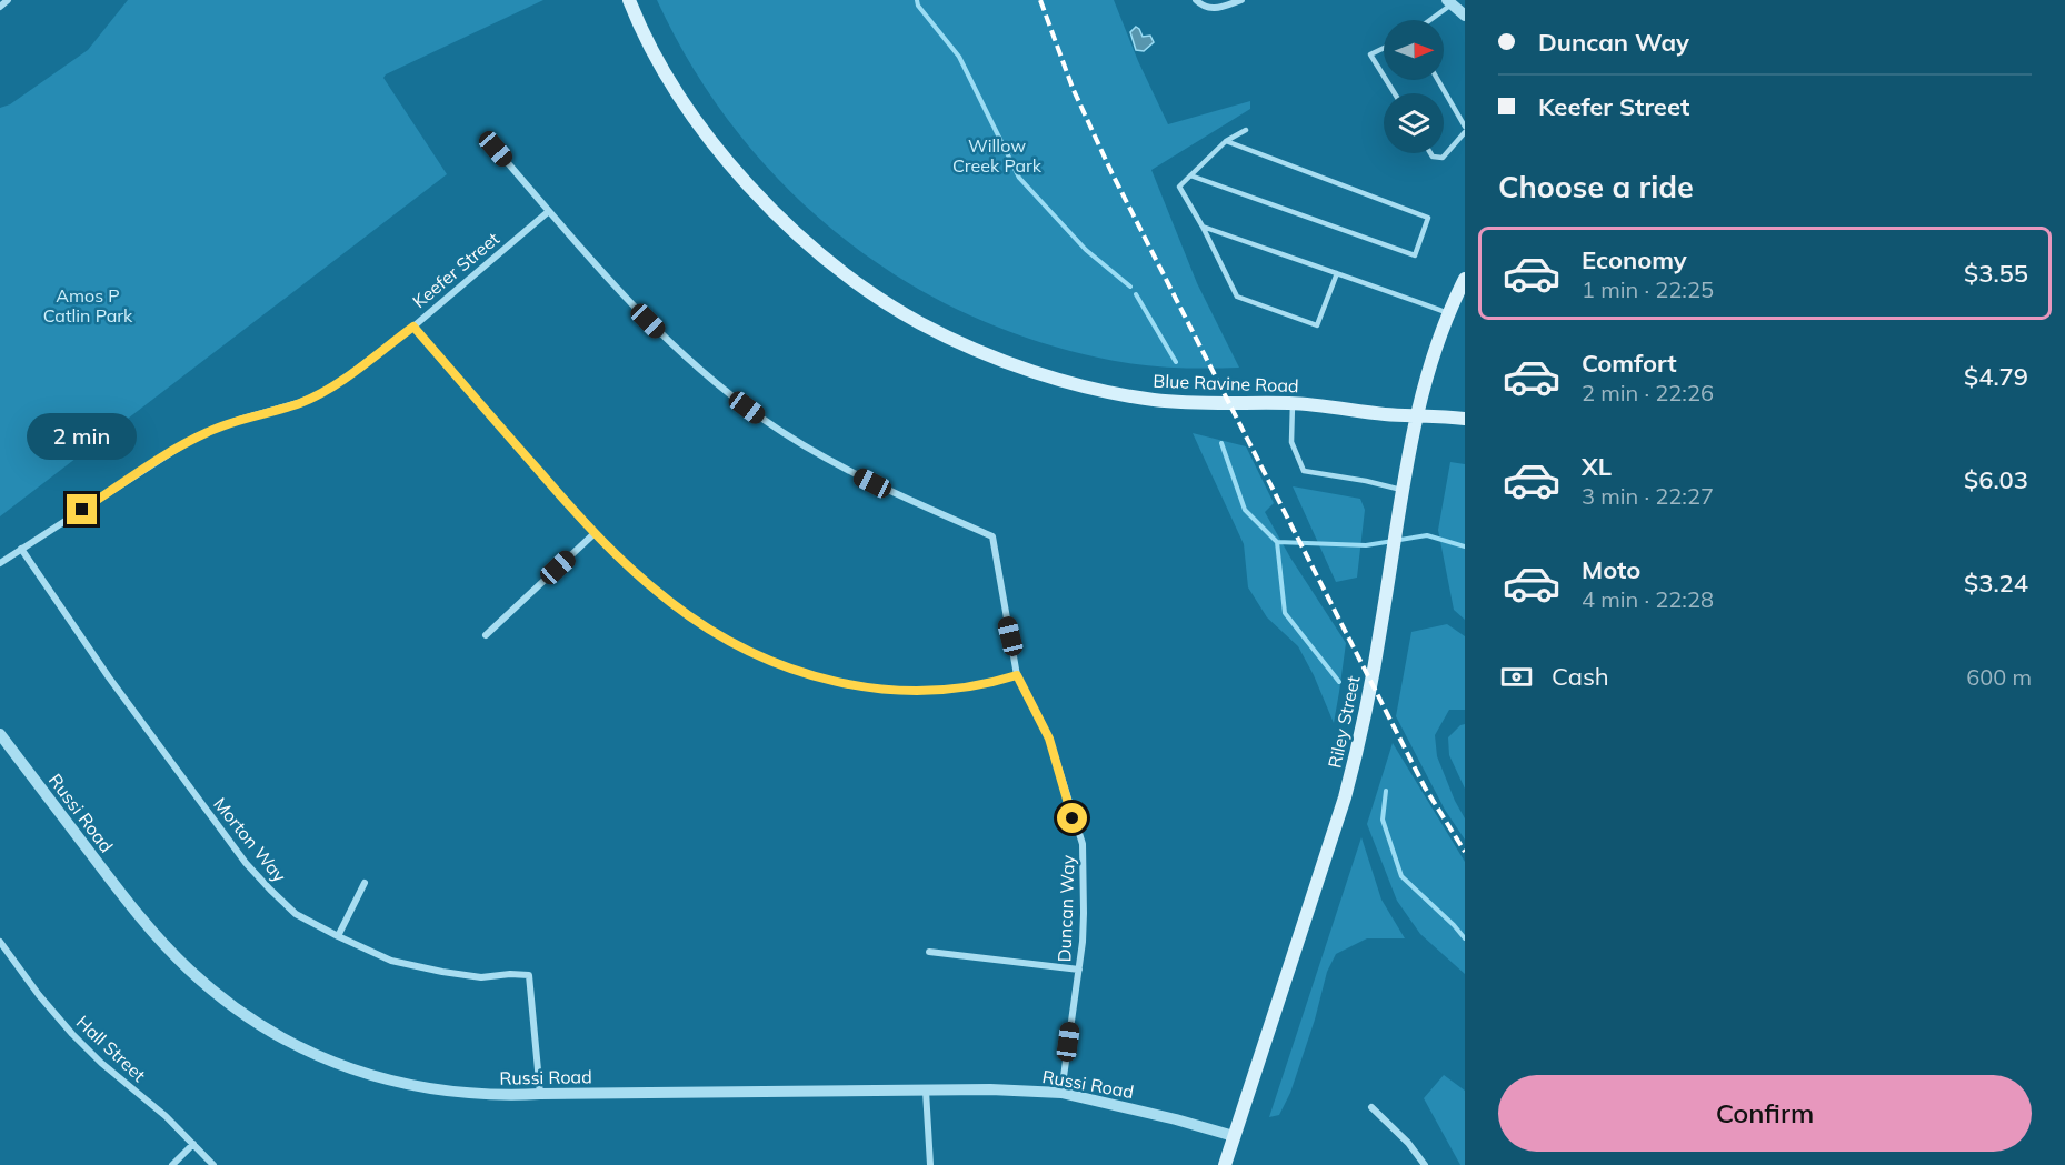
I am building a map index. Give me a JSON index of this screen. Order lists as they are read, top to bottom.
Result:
{
  "streets": {
    "main road": ["Blue Ravine Road", "Riley Street"],
    "street": [
      "Keefer Street",
      "Russi Road",
      "Morton Way",
      "Duncan Way",
      "Hall Street"
    ]
  },
  "crossings": [
    ["Keefer Street", "Morton Way"],
    ["Keefer Street", "Duncan Way"],
    ["Blue Ravine Road", "Riley Street"],
    ["Riley Street", "Russi Road"],
    ["Russi Road", "Morton Way"],
    ["Russi Road", "Duncan Way"]
  ],
  "parks": ["Willow Creek Park", "Amos P Catlin Park"],
  "north": "right",
  "page": {
    "banner": ["Duncan Way", "Keefer Street"],
    "heading": "Choose a ride",
    "list": [
      {
        "name": "Economy",
        "note": "1 min · 22:25",
        "value": "$3.55"
      },
      {
        "name": "Comfort",
        "note": "2 min · 22:26",
        "value": "$4.79"
      },
      {
        "name": "XL",
        "note": "3 min · 22:27",
        "value": "$6.03"
      },
      {
        "name": "Moto",
        "note": "4 min · 22:28",
        "value": "$3.24"
      }
    ],
    "bubble": "2 min",
    "pay": ["Cash", "600 m"],
    "buttons": "Confirm"
  }
}
